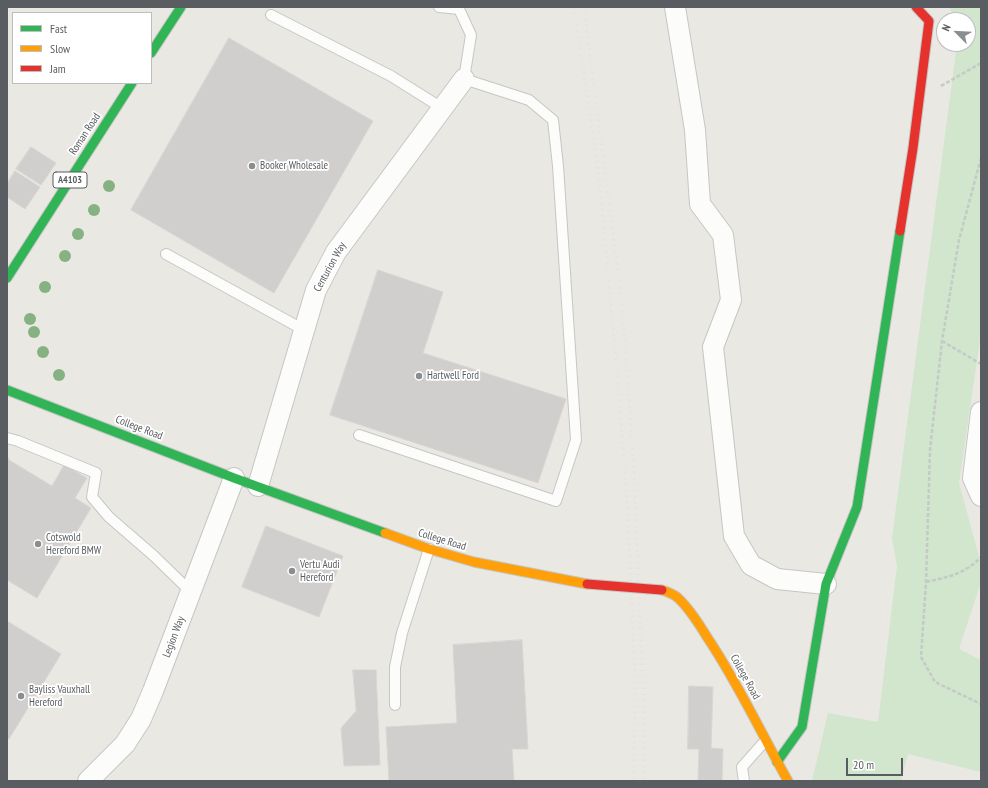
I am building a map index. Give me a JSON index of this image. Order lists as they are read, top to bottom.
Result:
{
  "streets": {
    "street": [
      "Roman Road",
      "A4103",
      "Centurion Way",
      "College Road",
      "Legion Way"
    ]
  },
  "crossings": [
    ["Centurion Way", "College Road"],
    ["College Road", "Legion Way"]
  ],
  "places": [
    "Booker Wholesale",
    "Hartwell Ford",
    "Cotswold Hereford BMW",
    "Vertu Audi Hereford",
    "Bayliss Vauxhall Hereford"
  ],
  "legend": ["Fast", "Slow", "Jam"],
  "scale_bar": "20 m",
  "north": "top left"
}
